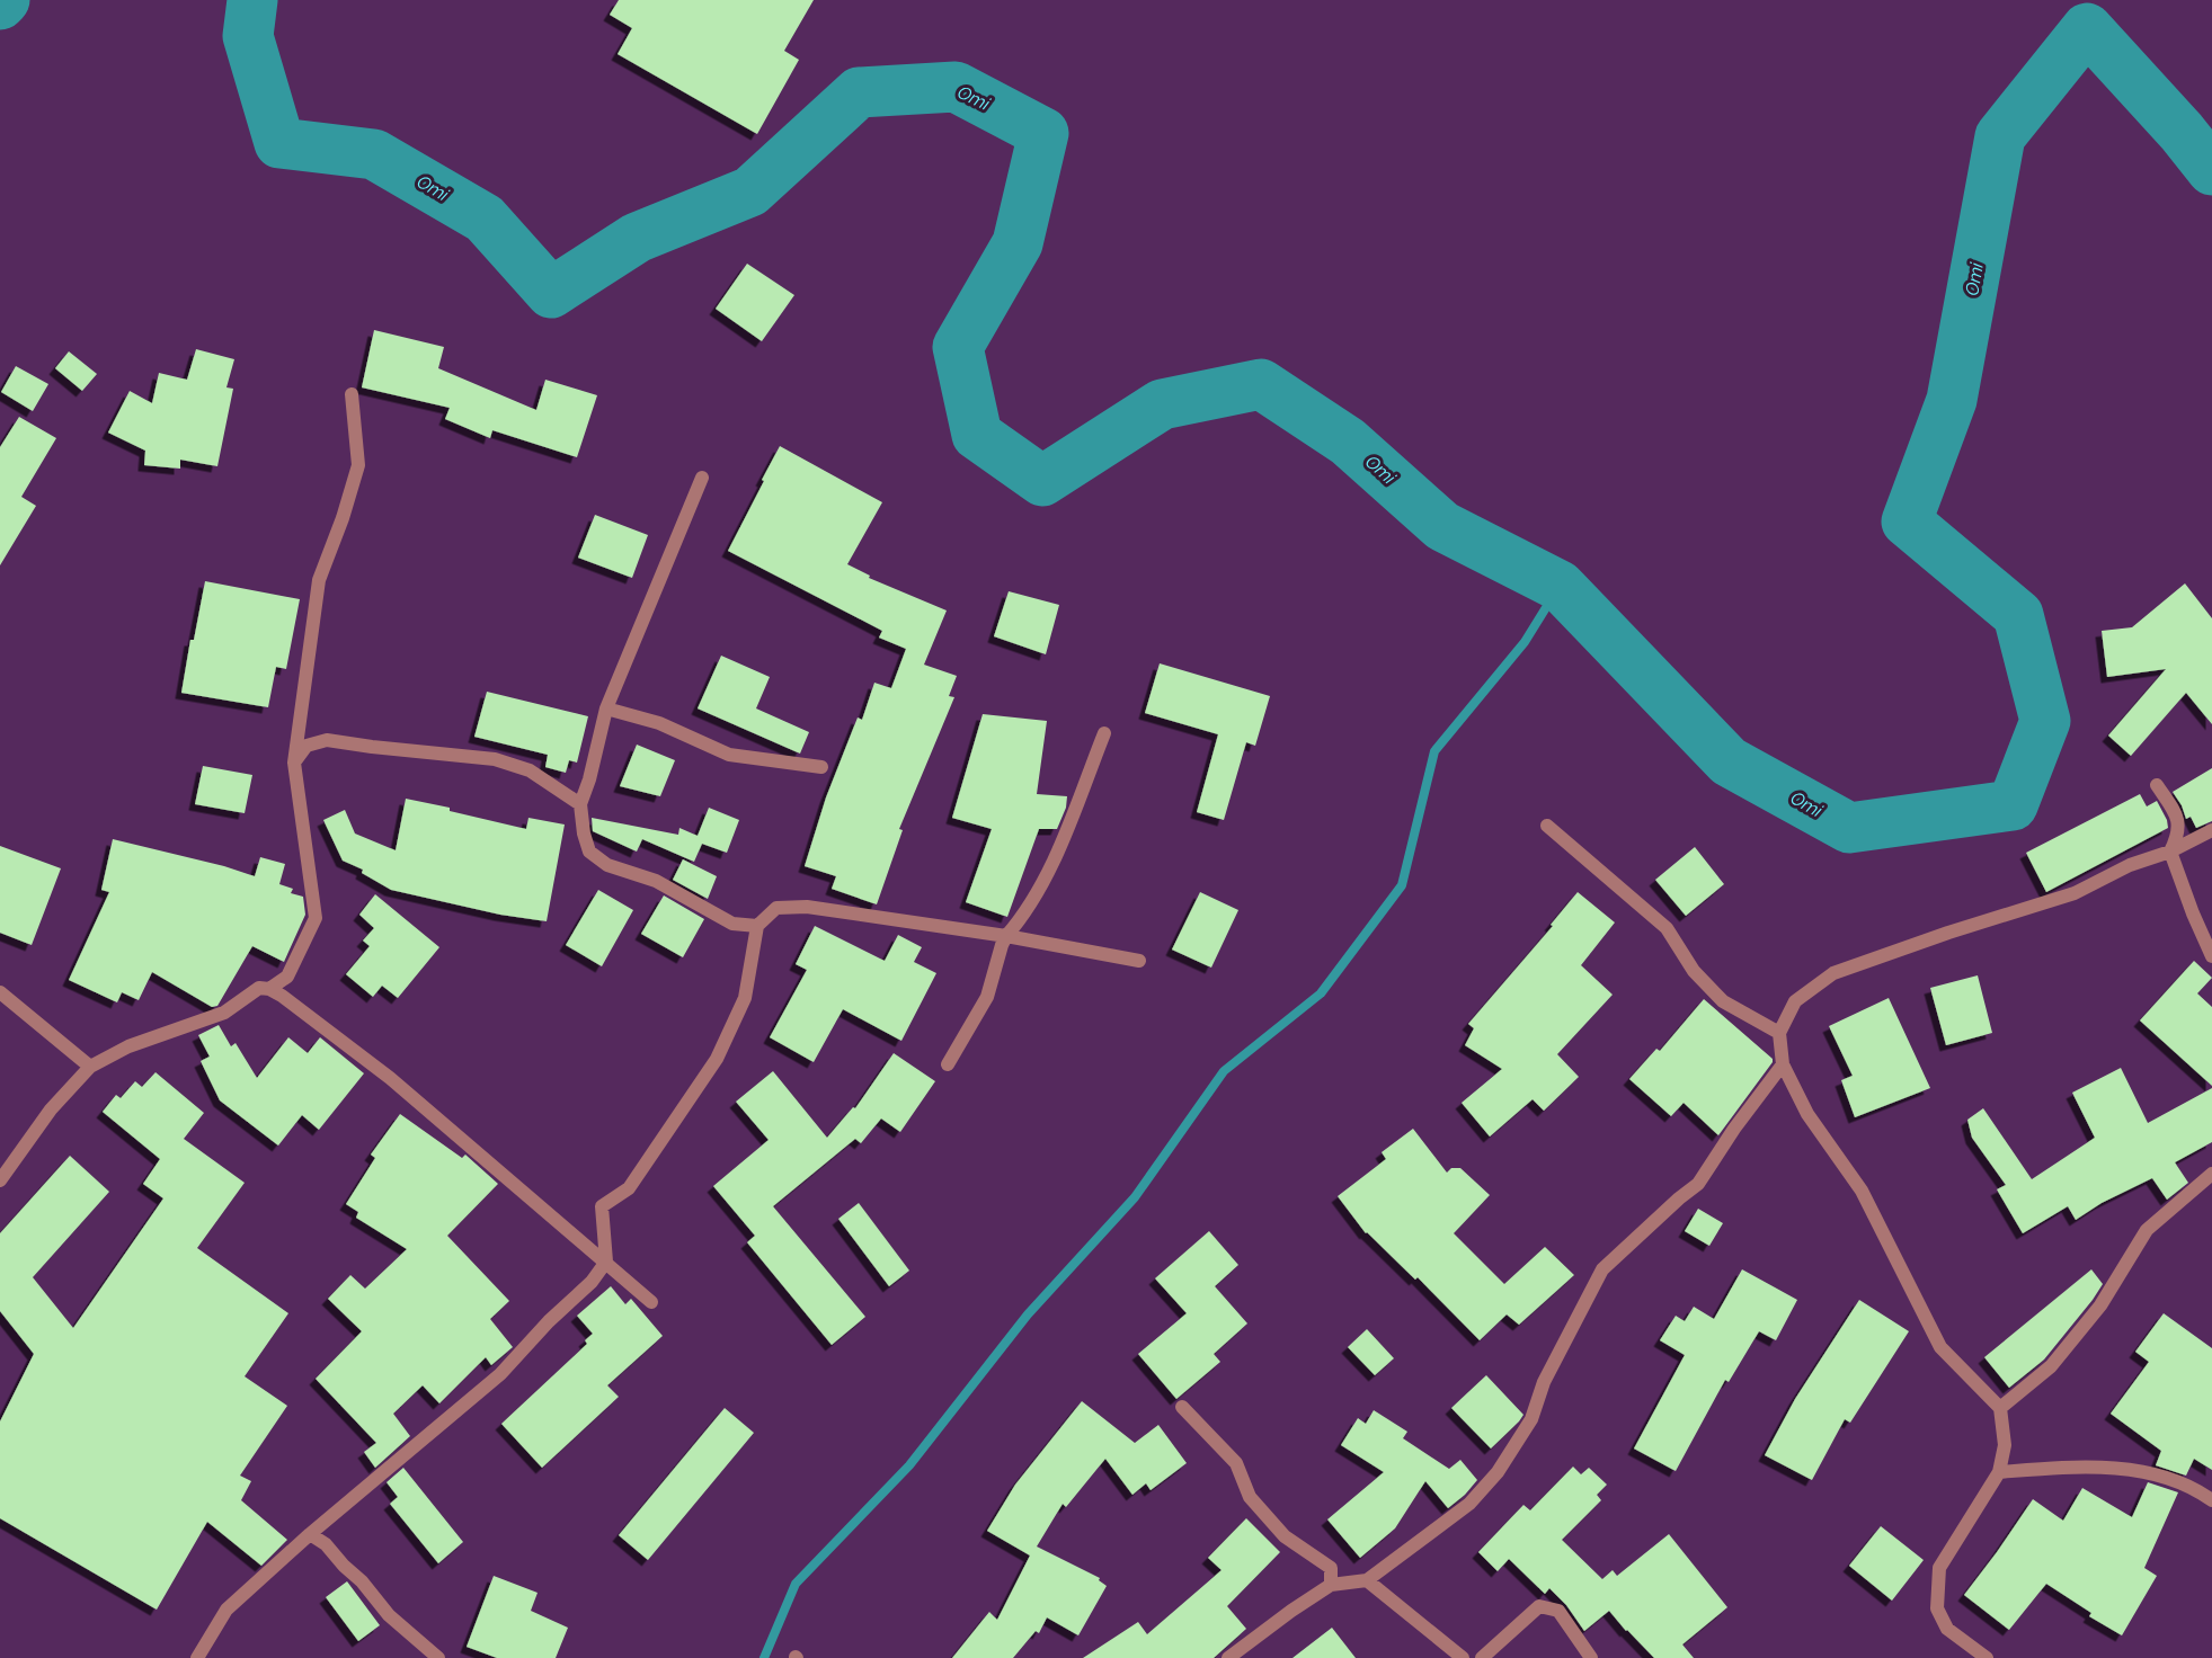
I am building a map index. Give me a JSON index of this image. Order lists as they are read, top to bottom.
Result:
{
  "water": ["Omi"]
}
